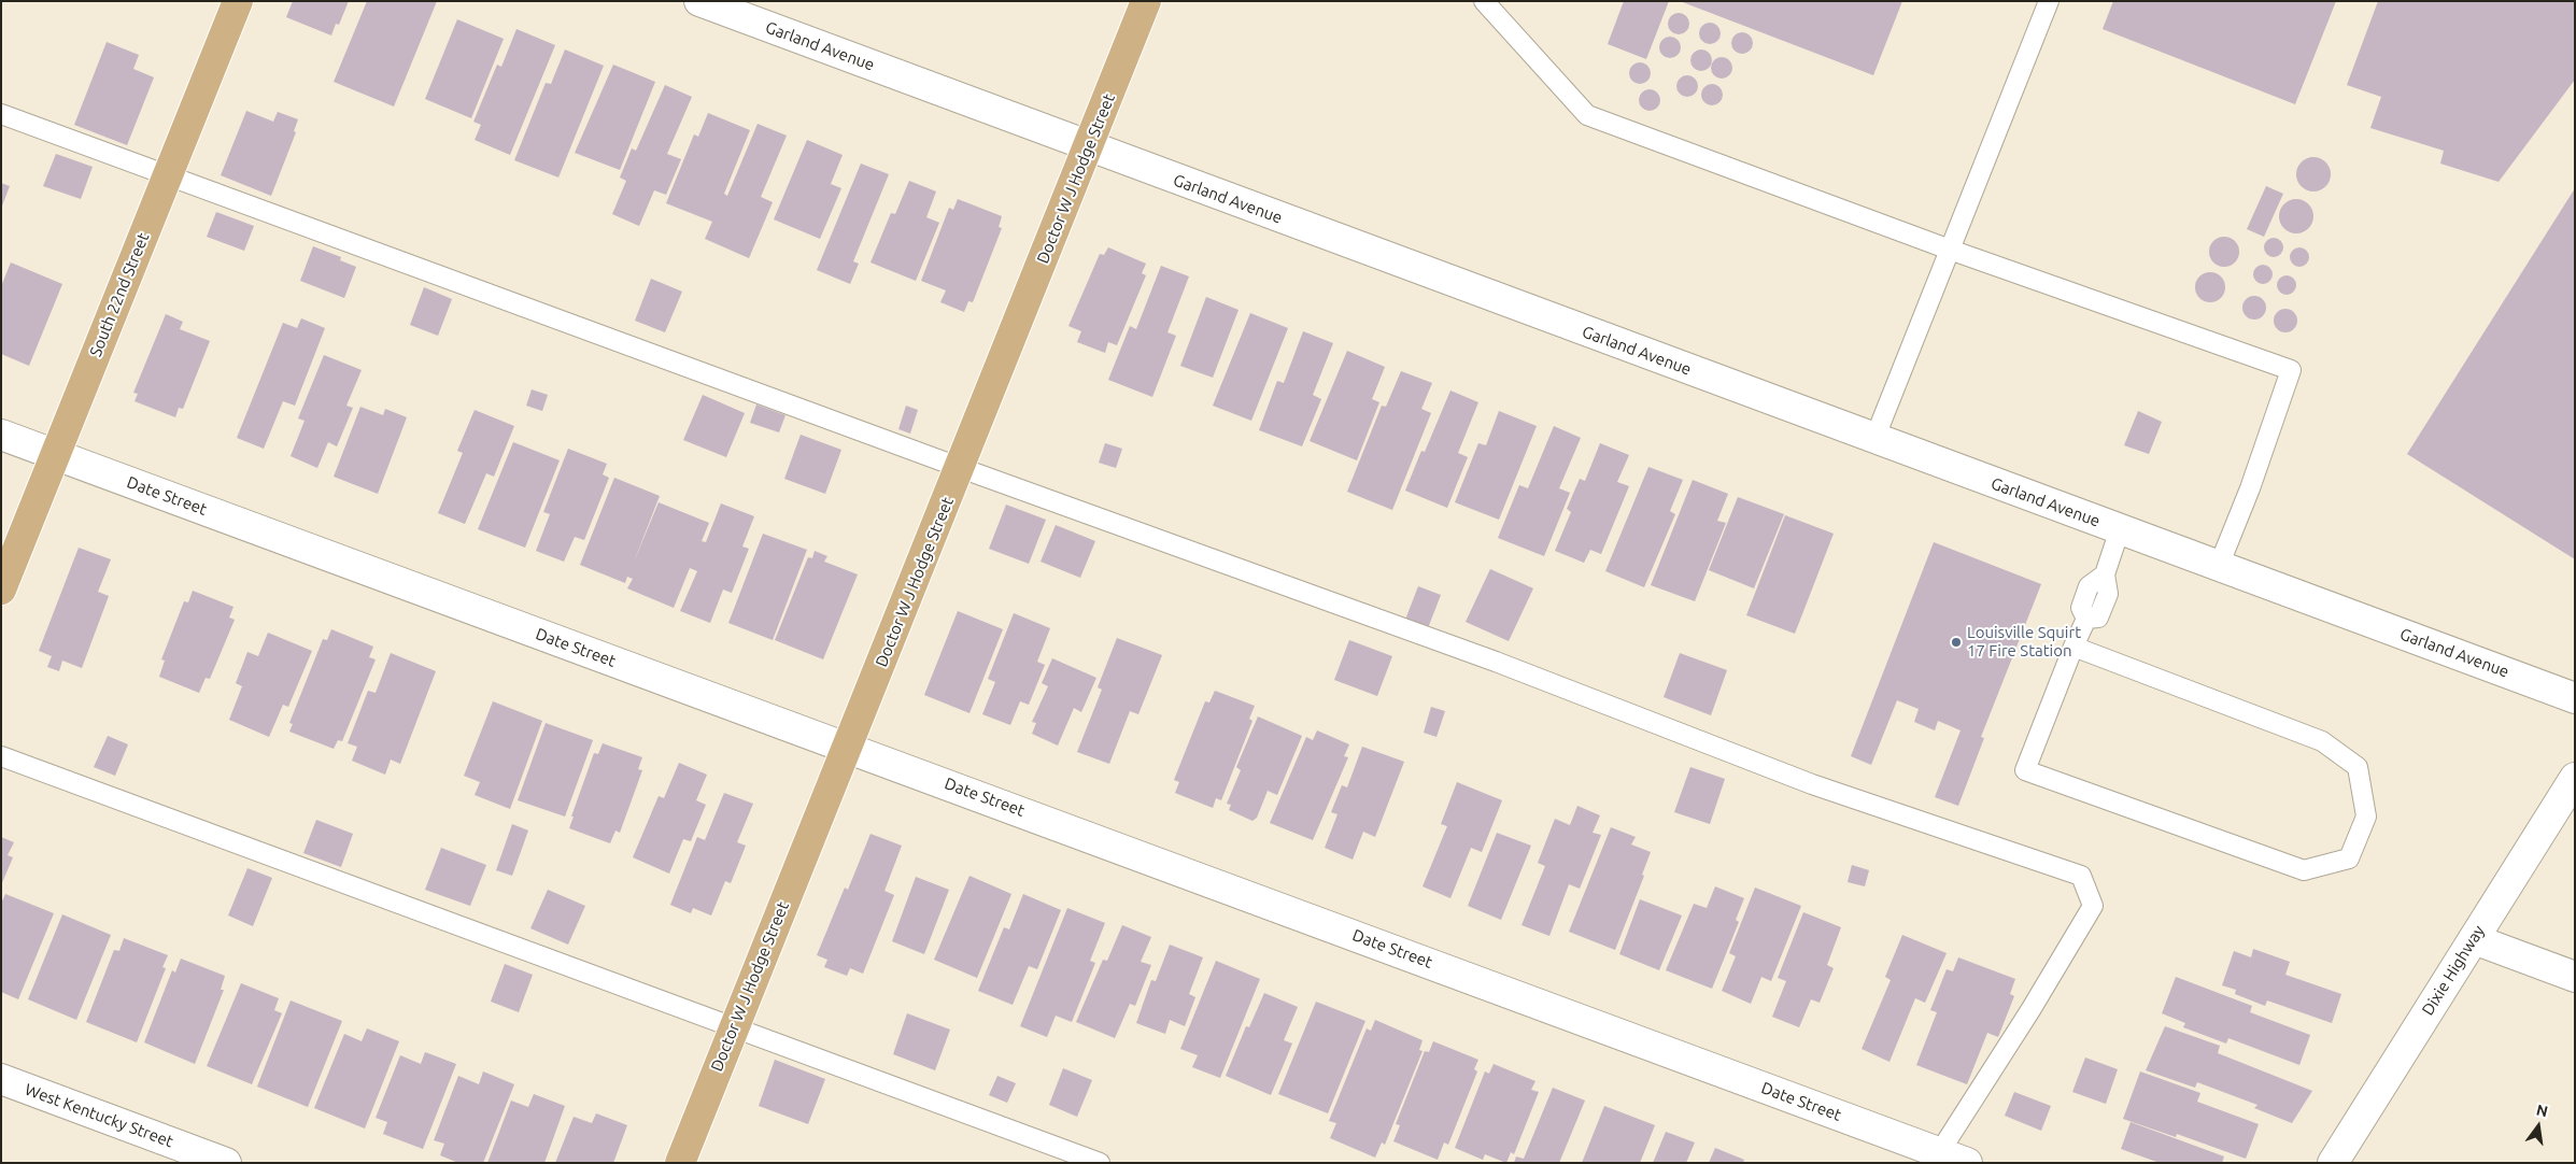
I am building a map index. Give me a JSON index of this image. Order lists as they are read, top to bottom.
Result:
{
  "streets": {
    "main road": ["Doctor W J Hodge Street", "South 22nd Street"],
    "street": [
      "Garland Avenue",
      "Date Street",
      "Dixie Highway",
      "West Kentucky Street"
    ]
  },
  "crossings": [
    ["Garland Avenue", "Doctor W J Hodge Street"],
    ["Doctor W J Hodge Street", "Date Street"],
    ["South 22nd Street", "Date Street"]
  ],
  "places": ["Louisville Squirt 17 Fire Station"],
  "north": "top"
}
